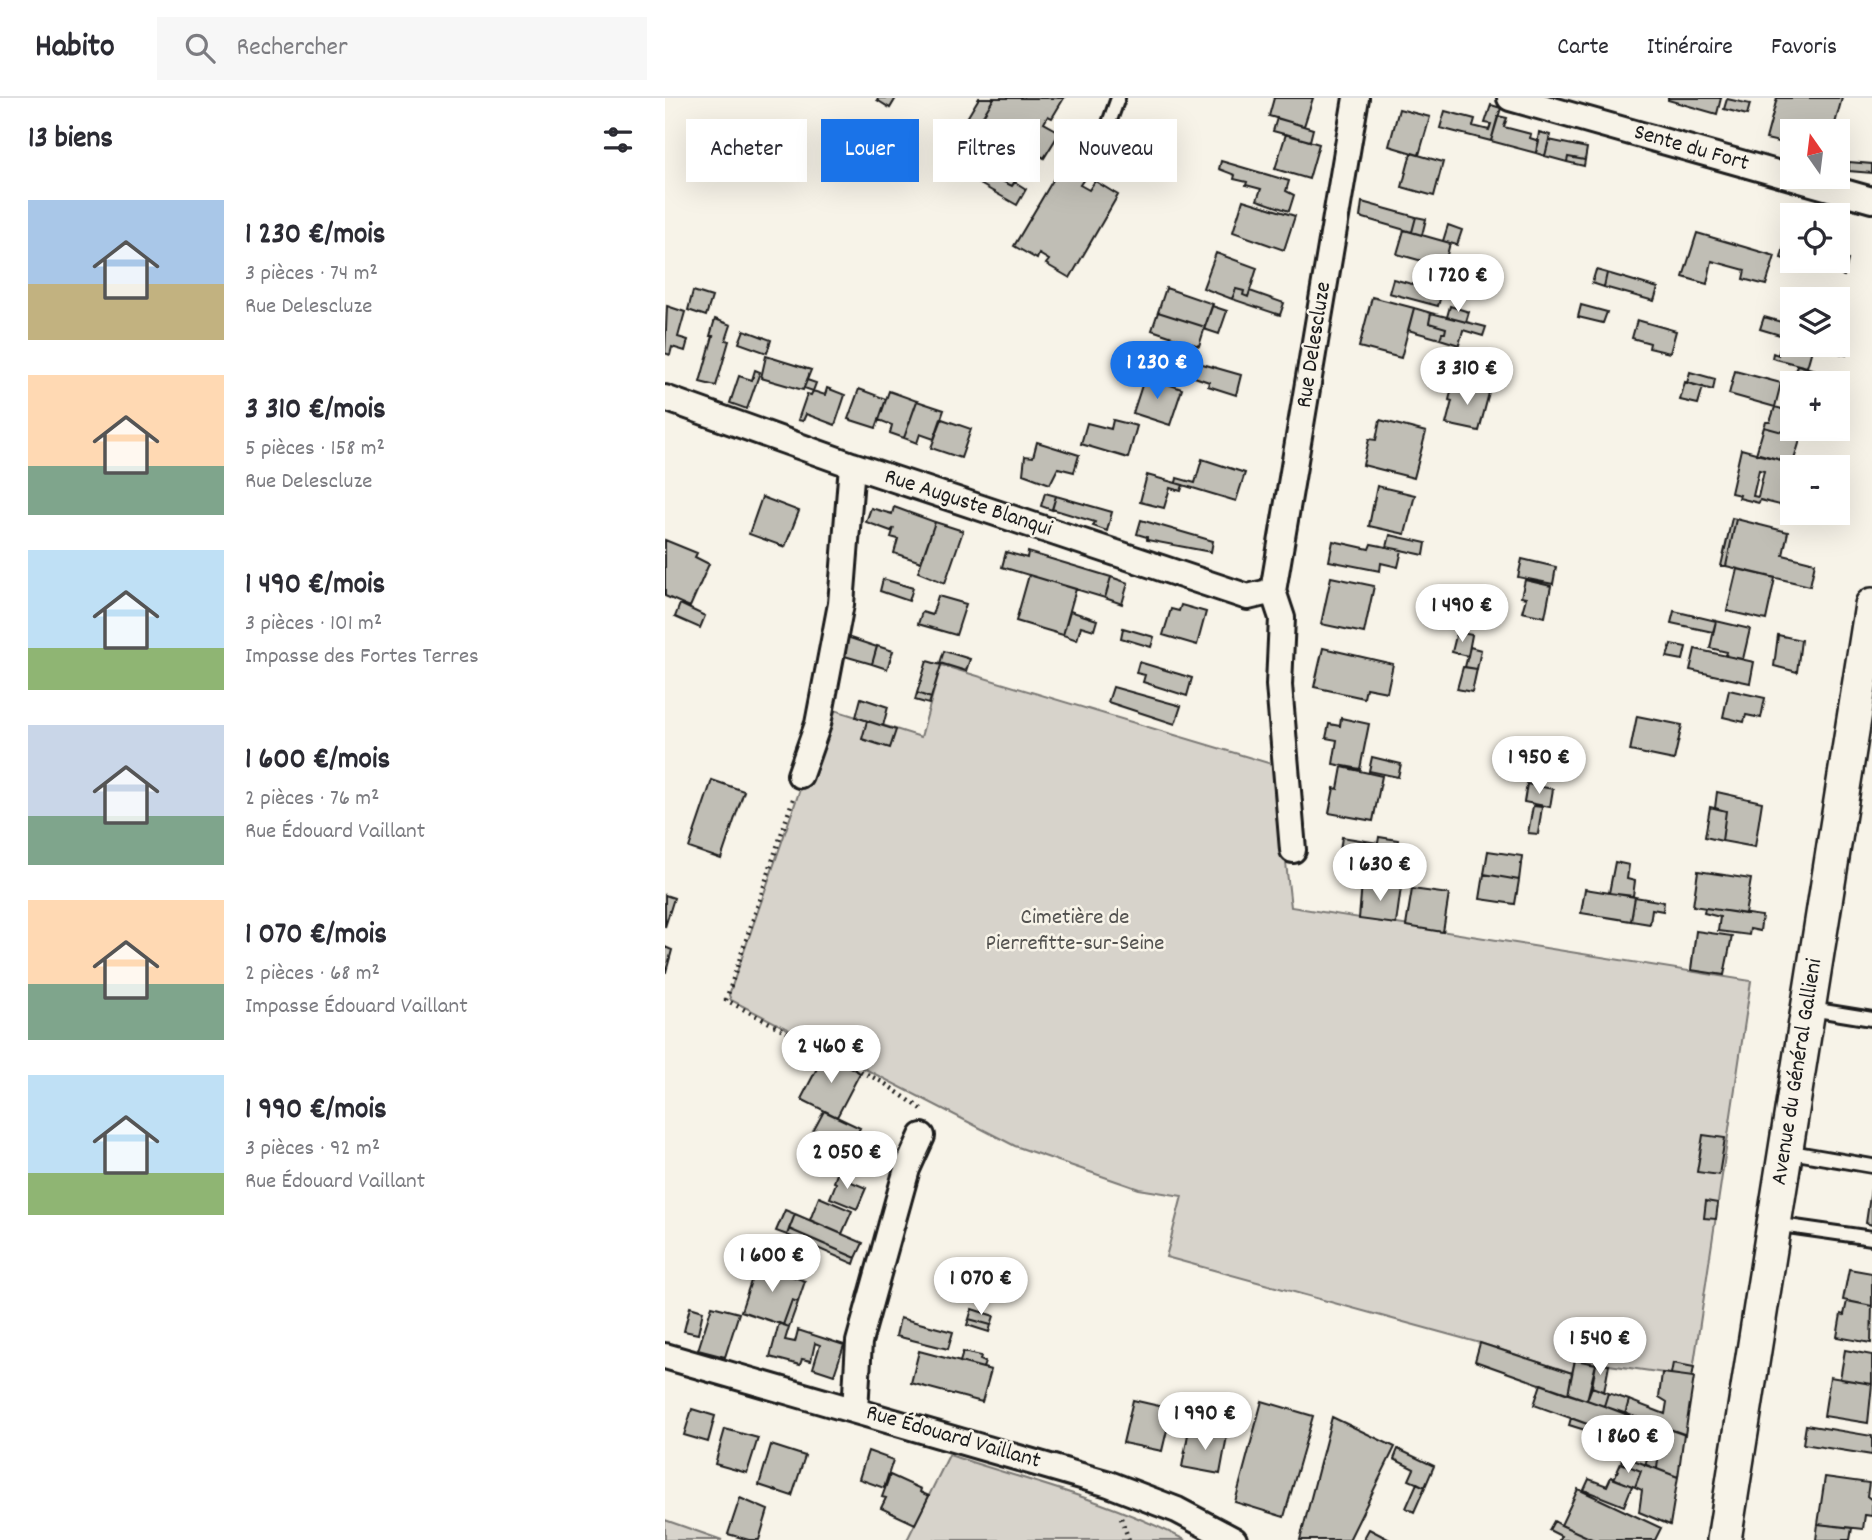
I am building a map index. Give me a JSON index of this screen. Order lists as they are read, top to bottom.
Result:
{
  "streets": {
    "street": [
      "Sente du Fort",
      "Rue Delescluze",
      "Rue Auguste Blanqui",
      "Avenue du Général Gallieni",
      "Rue Édouard Vaillant"
    ]
  },
  "crossings": [
    ["Rue Delescluze", "Rue Auguste Blanqui"]
  ],
  "parks": ["Cimetière de Pierrefitte-sur-Seine"],
  "north": "top",
  "page": {
    "header": "Habito",
    "search": "Rechercher",
    "nav": ["Carte", "Itinéraire", "Favoris"],
    "heading": "13 biens",
    "map_buttons": ["+", "−"],
    "chip": [
      "Acheter",
      "Louer",
      "Filtres",
      "Nouveau"
    ],
    "list": [
      {
        "name": "1 230 €/mois",
        "note": "3 pièces · 74 m² · Rue Delescluze"
      },
      {
        "name": "3 310 €/mois",
        "note": "5 pièces · 158 m² · Rue Delescluze"
      },
      {
        "name": "1 490 €/mois",
        "note": "3 pièces · 101 m² · Impasse des Fortes Terres"
      },
      {
        "name": "1 600 €/mois",
        "note": "2 pièces · 76 m² · Rue Édouard Vaillant"
      },
      {
        "name": "1 070 €/mois",
        "note": "2 pièces · 68 m² · Impasse Édouard Vaillant"
      },
      {
        "name": "1 990 €/mois",
        "note": "3 pièces · 92 m² · Rue Édouard Vaillant"
      }
    ],
    "price": [
      "1 720 €",
      "1 230 €",
      "3 310 €",
      "1 490 €",
      "1 950 €",
      "1 630 €",
      "2 460 €",
      "2 050 €",
      "1 600 €",
      "1 070 €",
      "1 540 €",
      "1 990 €",
      "1 860 €"
    ]
  }
}
